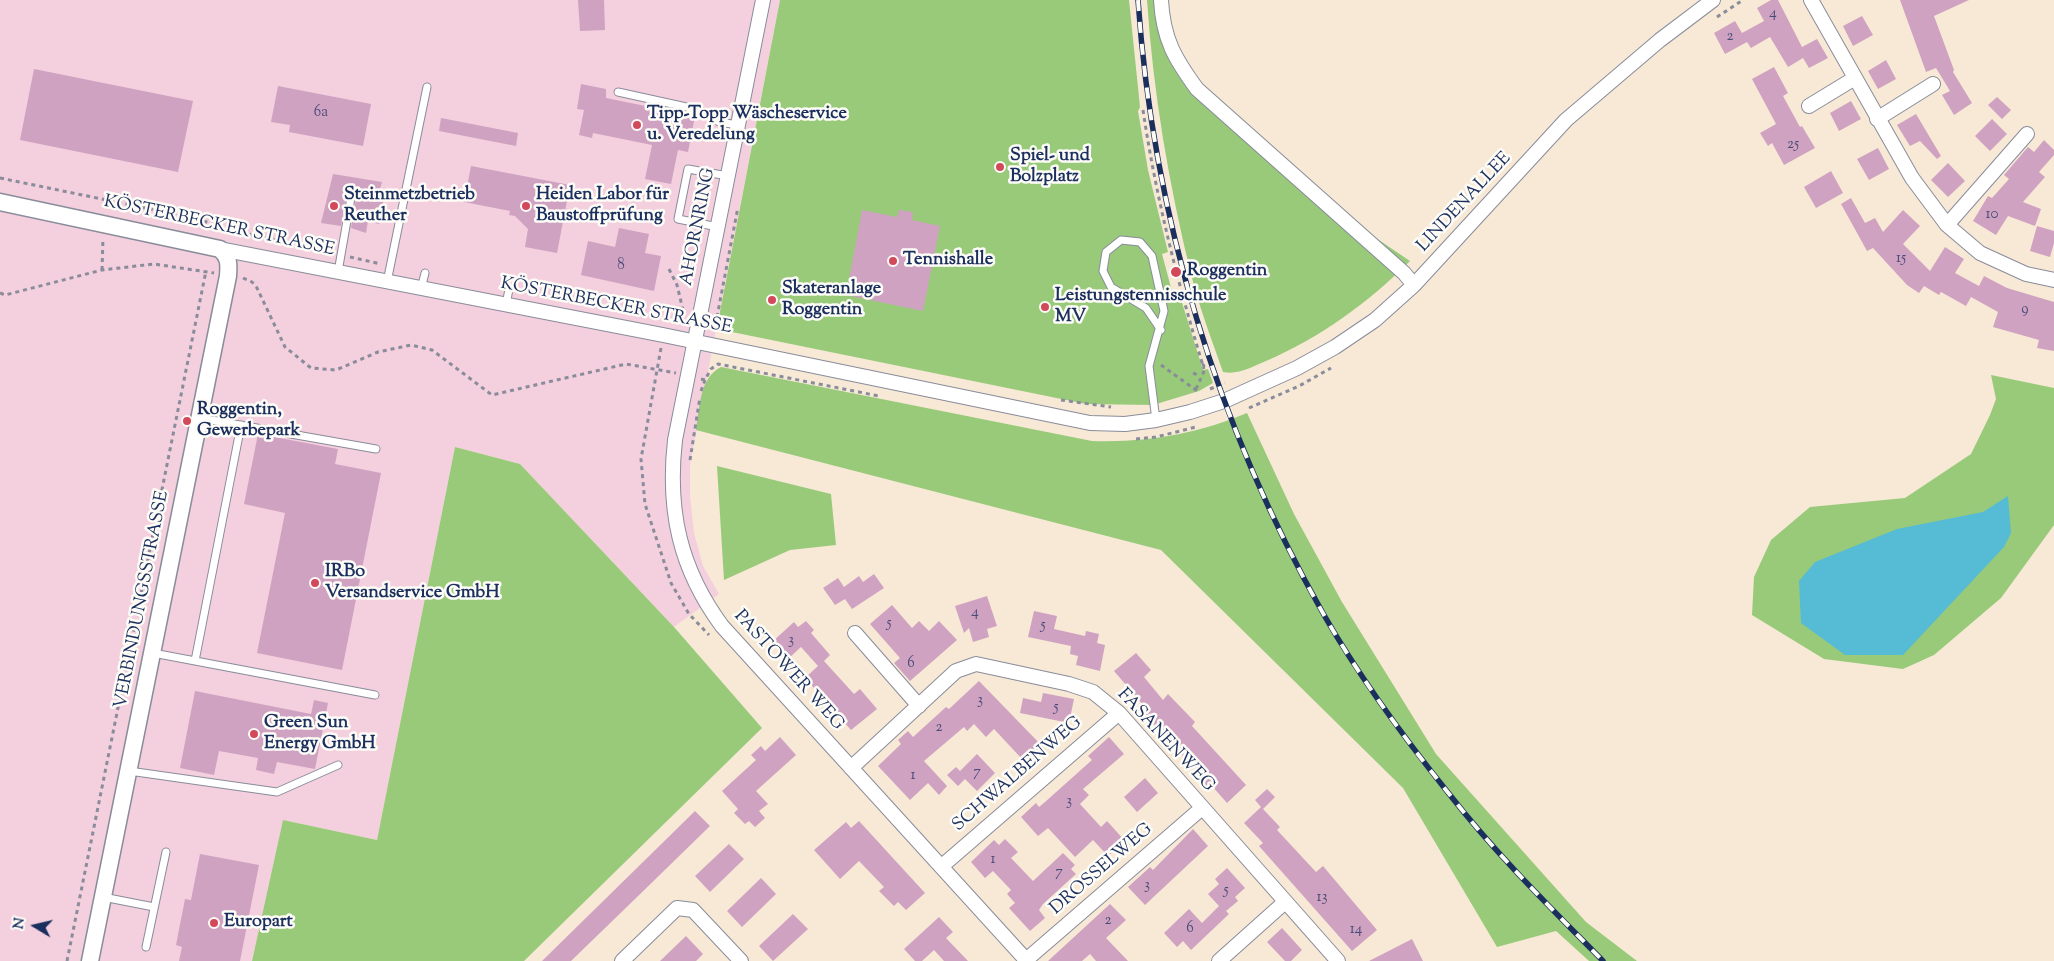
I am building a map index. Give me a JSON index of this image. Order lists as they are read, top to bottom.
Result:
{
  "streets": {
    "street": [
      "LINDENALLEE",
      "KÖSTERBECKER STRASSE",
      "AHORNRING",
      "VERBINDUNGSSTRASSE",
      "PASTOWER WEG",
      "FASANENWEG",
      "SCHWALBENWEG",
      "DROSSELWEG"
    ]
  },
  "crossings": [
    ["LINDENALLEE", "KÖSTERBECKER STRASSE"],
    ["KÖSTERBECKER STRASSE", "AHORNRING"],
    ["KÖSTERBECKER STRASSE", "VERBINDUNGSSTRASSE"],
    ["KÖSTERBECKER STRASSE", "PASTOWER WEG"],
    ["AHORNRING", "PASTOWER WEG"],
    ["PASTOWER WEG", "FASANENWEG"],
    ["PASTOWER WEG", "SCHWALBENWEG"],
    ["PASTOWER WEG", "DROSSELWEG"],
    ["FASANENWEG", "SCHWALBENWEG"],
    ["FASANENWEG", "DROSSELWEG"]
  ],
  "places": [
    "Tipp-Topp Wäscheservice u. Veredelung",
    "Spiel- und Bolzplatz",
    "Steinmetzbetrieb Reuther",
    "Heiden Labor für Baustoffprüfung",
    "Tennishalle",
    "Roggentin",
    "Skateranlage Roggentin",
    "Leistungstennisschule MV",
    "Roggentin, Gewerbepark",
    "IRBo Versandservice GmbH",
    "Green Sun Energy GmbH",
    "Europart"
  ],
  "house_numbers": [
    "4",
    "2",
    "6a",
    "25",
    "10",
    "15",
    "8",
    "9",
    "4",
    "5",
    "5",
    "3",
    "6",
    "3",
    "5",
    "2",
    "7",
    "1",
    "3",
    "1",
    "7",
    "3",
    "5",
    "13",
    "2",
    "6",
    "14"
  ],
  "north": "left"
}
